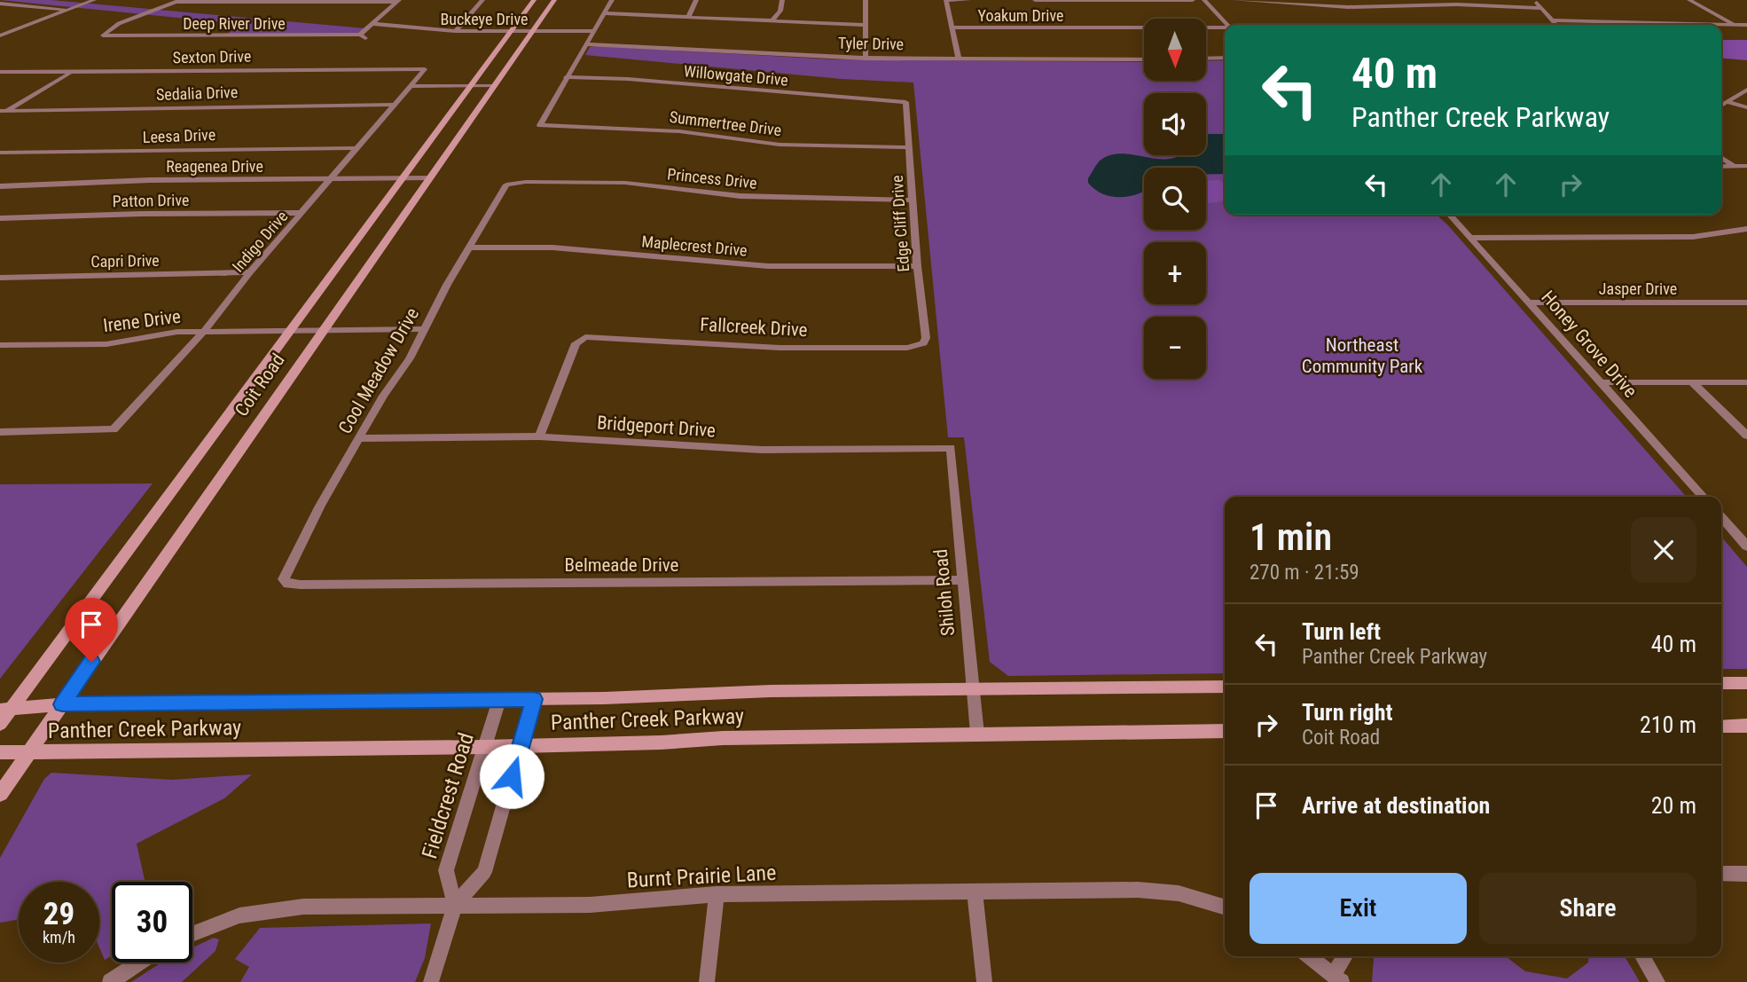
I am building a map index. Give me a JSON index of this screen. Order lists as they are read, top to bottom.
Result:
{
  "streets": {
    "main road": ["Coit Road", "Panther Creek Parkway"],
    "street": [
      "Yoakum Drive",
      "Buckeye Drive",
      "Deep River Drive",
      "Tyler Drive",
      "Sexton Drive",
      "Willowgate Drive",
      "Sedalia Drive",
      "Summertree Drive",
      "Leesa Drive",
      "Reagenea Drive",
      "Princess Drive",
      "Patton Drive",
      "Edge Cliff Drive",
      "Indigo Drive",
      "Maplecrest Drive",
      "Capri Drive",
      "Jasper Drive",
      "Irene Drive",
      "Fallcreek Drive",
      "Honey Grove Drive",
      "Cool Meadow Drive",
      "Bridgeport Drive",
      "Belmeade Drive",
      "Shiloh Road",
      "Fieldcrest Road",
      "Burnt Prairie Lane"
    ]
  },
  "crossings": [
    ["Buckeye Drive", "Deep River Drive"],
    ["Buckeye Drive", "Coit Road"],
    ["Sexton Drive", "Indigo Drive"],
    ["Willowgate Drive", "Summertree Drive"],
    ["Willowgate Drive", "Edge Cliff Drive"],
    ["Sedalia Drive", "Indigo Drive"],
    ["Summertree Drive", "Edge Cliff Drive"],
    ["Leesa Drive", "Indigo Drive"],
    ["Reagenea Drive", "Indigo Drive"],
    ["Reagenea Drive", "Coit Road"],
    ["Princess Drive", "Edge Cliff Drive"],
    ["Princess Drive", "Cool Meadow Drive"],
    ["Patton Drive", "Indigo Drive"],
    ["Edge Cliff Drive", "Maplecrest Drive"],
    ["Edge Cliff Drive", "Fallcreek Drive"],
    ["Indigo Drive", "Capri Drive"],
    ["Indigo Drive", "Irene Drive"],
    ["Maplecrest Drive", "Cool Meadow Drive"],
    ["Jasper Drive", "Honey Grove Drive"],
    ["Irene Drive", "Cool Meadow Drive"],
    ["Irene Drive", "Coit Road"],
    ["Fallcreek Drive", "Bridgeport Drive"],
    ["Cool Meadow Drive", "Bridgeport Drive"],
    ["Cool Meadow Drive", "Belmeade Drive"],
    ["Coit Road", "Panther Creek Parkway"],
    ["Bridgeport Drive", "Shiloh Road"],
    ["Belmeade Drive", "Shiloh Road"],
    ["Shiloh Road", "Panther Creek Parkway"],
    ["Panther Creek Parkway", "Fieldcrest Road"],
    ["Fieldcrest Road", "Burnt Prairie Lane"]
  ],
  "parks": ["Northeast Community Park"],
  "north": "bottom",
  "page": {
    "map_buttons": ["+", "−"],
    "turn": ["40 m", "Panther Creek Parkway"],
    "heading": ["1 min", "270 m · 21:59"],
    "list": [
      {
        "name": "Turn left",
        "note": "Panther Creek Parkway",
        "value": "40 m"
      },
      {
        "name": "Turn right",
        "note": "Coit Road",
        "value": "210 m"
      },
      {
        "name": "Arrive at destination",
        "value": "20 m"
      }
    ],
    "buttons": ["Exit", "Share"],
    "speed": "29 km/h",
    "limit": "30"
  }
}
